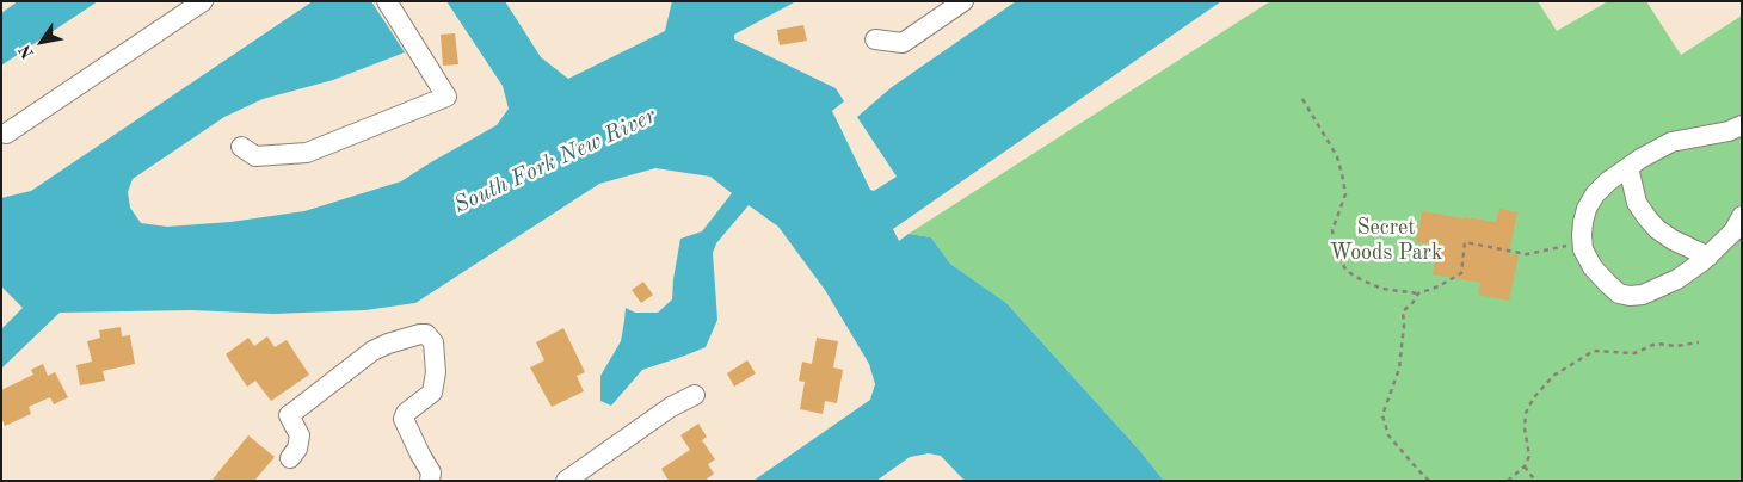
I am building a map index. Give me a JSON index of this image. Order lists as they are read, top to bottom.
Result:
{
  "water": ["South Fork New River"],
  "parks": ["Secret Woods Park"],
  "north": "bottom left"
}
